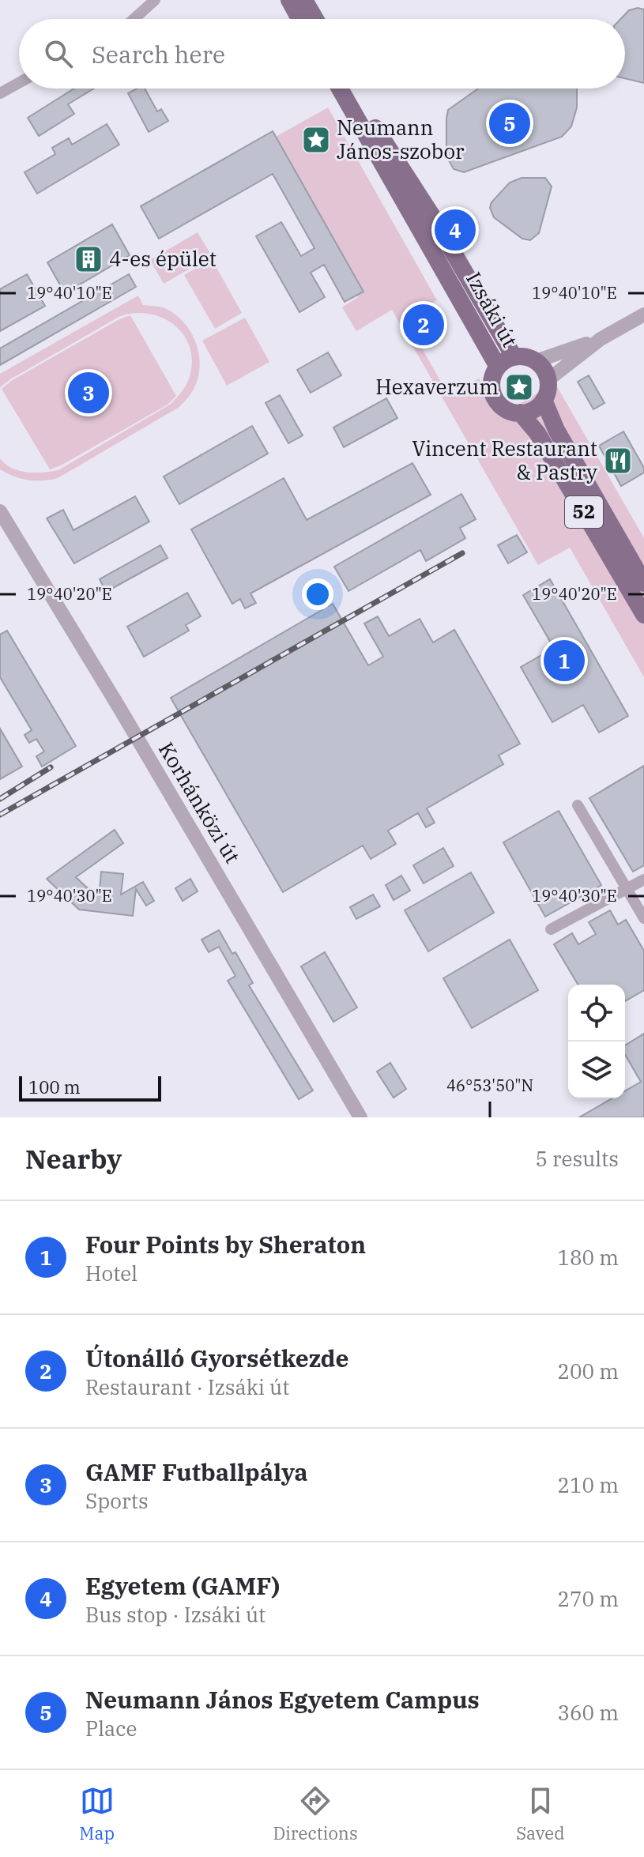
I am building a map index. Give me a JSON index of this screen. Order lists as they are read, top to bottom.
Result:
{
  "streets": {
    "main road": ["Izsáki út", "52"],
    "street": ["Korhánközi út"]
  },
  "crossings": [
    ["Izsáki út", "52"]
  ],
  "places": {
    "place": ["Neumann János-szobor", "Hexaverzum"],
    "building": ["4-es épület"],
    "restaurant": ["Vincent Restaurant & Pastry"]
  },
  "scale_bar": "100 m",
  "page": {
    "search": "Search here",
    "pins": [
      "5",
      "4",
      "2",
      "3",
      "1"
    ],
    "scale": "100 m",
    "heading": ["Nearby", "5 results"],
    "list": [
      {
        "mark": "1",
        "name": "Four Points by Sheraton",
        "note": "Hotel",
        "value": "180 m"
      },
      {
        "mark": "2",
        "name": "Útonálló Gyorsétkezde",
        "note": "Restaurant · Izsáki út",
        "value": "200 m"
      },
      {
        "mark": "3",
        "name": "GAMF Futballpálya",
        "note": "Sports",
        "value": "210 m"
      },
      {
        "mark": "4",
        "name": "Egyetem (GAMF)",
        "note": "Bus stop · Izsáki út",
        "value": "270 m"
      },
      {
        "mark": "5",
        "name": "Neumann János Egyetem Campus",
        "note": "Place",
        "value": "360 m"
      }
    ],
    "nav": ["Map", "Directions", "Saved"]
  },
  "coordinates": [
    "19°40'10\"E",
    "19°40'20\"E",
    "19°40'30\"E",
    "46°53'50\"N"
  ]
}
